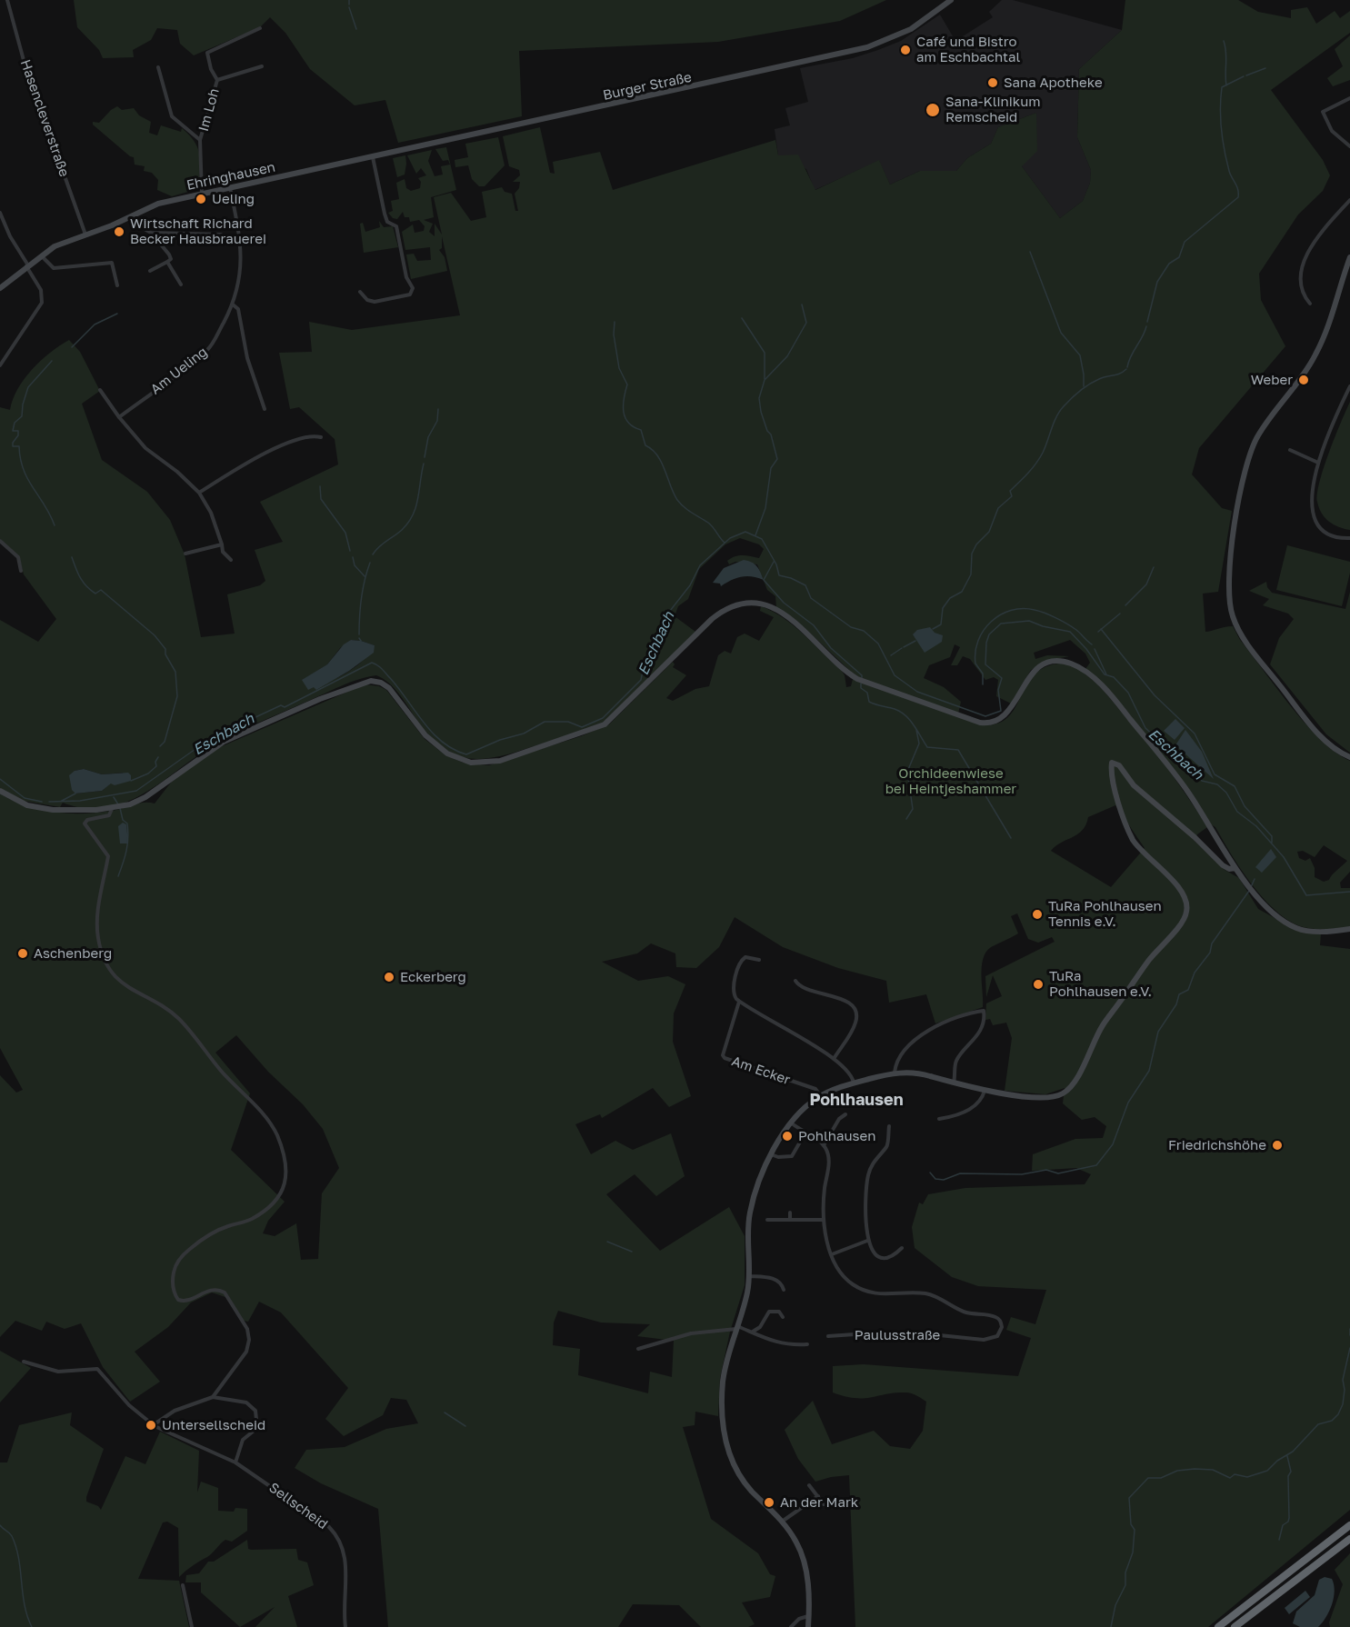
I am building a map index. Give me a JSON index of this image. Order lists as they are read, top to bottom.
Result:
{
  "streets": {
    "main road": ["Burger Straße", "Ehringhausen"],
    "street": [
      "Im Loh",
      "Hasencleverstraße",
      "Am Ueling",
      "Am Ecker",
      "Paulusstraße",
      "Sellscheid"
    ]
  },
  "crossings": [
    ["Burger Straße", "Ehringhausen"],
    ["Im Loh", "Ehringhausen"],
    ["Hasencleverstraße", "Ehringhausen"],
    ["Ehringhausen", "Am Ueling"]
  ],
  "districts": ["Pohlhausen"],
  "water": ["Eschbach"],
  "parks": ["Orchideenwiese bei Heintjeshammer"],
  "places": [
    "Café und Bistro am Eschbachtal",
    "Sana Apotheke",
    "Sana-Klinikum Remscheid",
    "Ueling",
    "Wirtschaft Richard Becker Hausbrauerei",
    "Weber",
    "TuRa Pohlhausen Tennis e.V.",
    "Aschenberg",
    "Eckerberg",
    "TuRa Pohlhausen e.V.",
    "Pohlhausen",
    "Friedrichshöhe",
    "Untersellscheid",
    "An der Mark"
  ]
}
